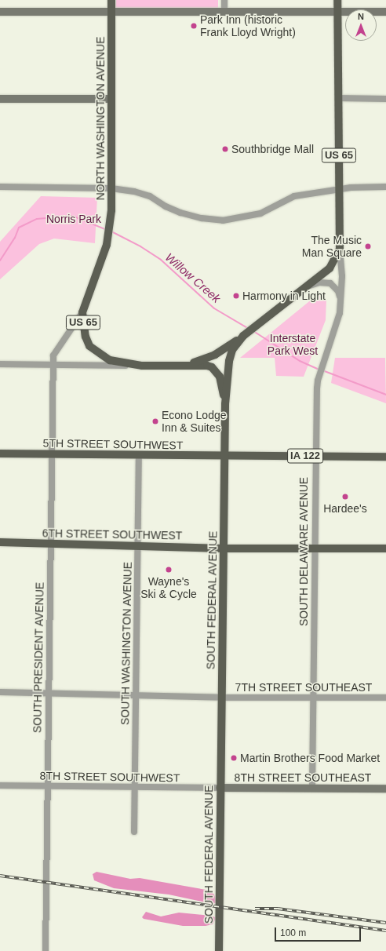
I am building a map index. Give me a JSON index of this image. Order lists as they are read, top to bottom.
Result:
{
  "streets": {
    "main road": [
      "NORTH WASHINGTON AVENUE",
      "US 65",
      "5TH STREET SOUTHWEST",
      "IA 122",
      "6TH STREET SOUTHWEST",
      "SOUTH DELAWARE AVENUE",
      "SOUTH FEDERAL AVENUE",
      "8TH STREET SOUTHEAST"
    ],
    "street": [
      "SOUTH WASHINGTON AVENUE",
      "SOUTH PRESIDENT AVENUE",
      "7TH STREET SOUTHEAST",
      "8TH STREET SOUTHWEST"
    ]
  },
  "crossings": [
    ["NORTH WASHINGTON AVENUE", "SOUTH FEDERAL AVENUE"],
    ["US 65", "SOUTH DELAWARE AVENUE"],
    ["5TH STREET SOUTHWEST", "IA 122"],
    ["5TH STREET SOUTHWEST", "SOUTH FEDERAL AVENUE"],
    ["5TH STREET SOUTHWEST", "SOUTH WASHINGTON AVENUE"],
    ["5TH STREET SOUTHWEST", "SOUTH PRESIDENT AVENUE"],
    ["IA 122", "SOUTH DELAWARE AVENUE"],
    ["IA 122", "SOUTH FEDERAL AVENUE"],
    ["6TH STREET SOUTHWEST", "SOUTH DELAWARE AVENUE"],
    ["6TH STREET SOUTHWEST", "SOUTH FEDERAL AVENUE"],
    ["6TH STREET SOUTHWEST", "SOUTH WASHINGTON AVENUE"],
    ["6TH STREET SOUTHWEST", "SOUTH PRESIDENT AVENUE"],
    ["SOUTH DELAWARE AVENUE", "SOUTH FEDERAL AVENUE"],
    ["SOUTH DELAWARE AVENUE", "7TH STREET SOUTHEAST"],
    ["SOUTH DELAWARE AVENUE", "8TH STREET SOUTHEAST"],
    ["SOUTH FEDERAL AVENUE", "7TH STREET SOUTHEAST"],
    ["SOUTH FEDERAL AVENUE", "8TH STREET SOUTHWEST"],
    ["SOUTH FEDERAL AVENUE", "8TH STREET SOUTHEAST"],
    ["SOUTH WASHINGTON AVENUE", "7TH STREET SOUTHEAST"],
    ["SOUTH WASHINGTON AVENUE", "8TH STREET SOUTHWEST"],
    ["SOUTH PRESIDENT AVENUE", "7TH STREET SOUTHEAST"],
    ["SOUTH PRESIDENT AVENUE", "8TH STREET SOUTHWEST"],
    ["8TH STREET SOUTHWEST", "8TH STREET SOUTHEAST"]
  ],
  "water": ["Willow Creek"],
  "parks": ["Norris Park", "Interstate Park West"],
  "places": [
    "Park Inn (historic Frank Lloyd Wright)",
    "Southbridge Mall",
    "The Music Man Square",
    "Harmony in Light",
    "Econo Lodge Inn & Suites",
    "Hardee's",
    "Wayne's Ski & Cycle",
    "Martin Brothers Food Market"
  ],
  "scale_bar": "100 m",
  "north": "top"
}
